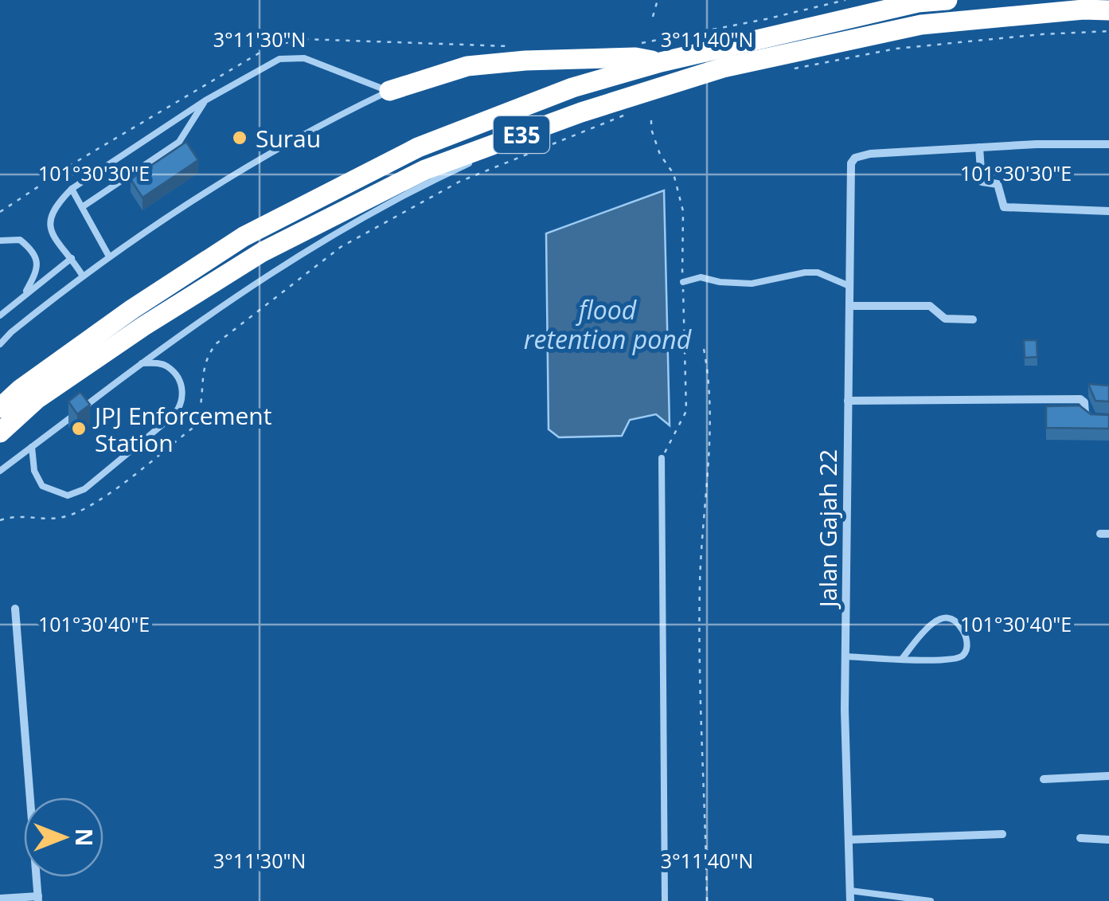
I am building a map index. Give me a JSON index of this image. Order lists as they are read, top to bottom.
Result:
{
  "streets": {
    "highway": ["E35"],
    "street": ["Jalan Gajah 22"]
  },
  "water": ["flood retention pond"],
  "places": ["Surau", "JPJ Enforcement Station"],
  "north": "right",
  "coordinates": [
    "3°11'30\"N",
    "3°11'40\"N",
    "101°30'30\"E",
    "101°30'40\"E"
  ]
}
